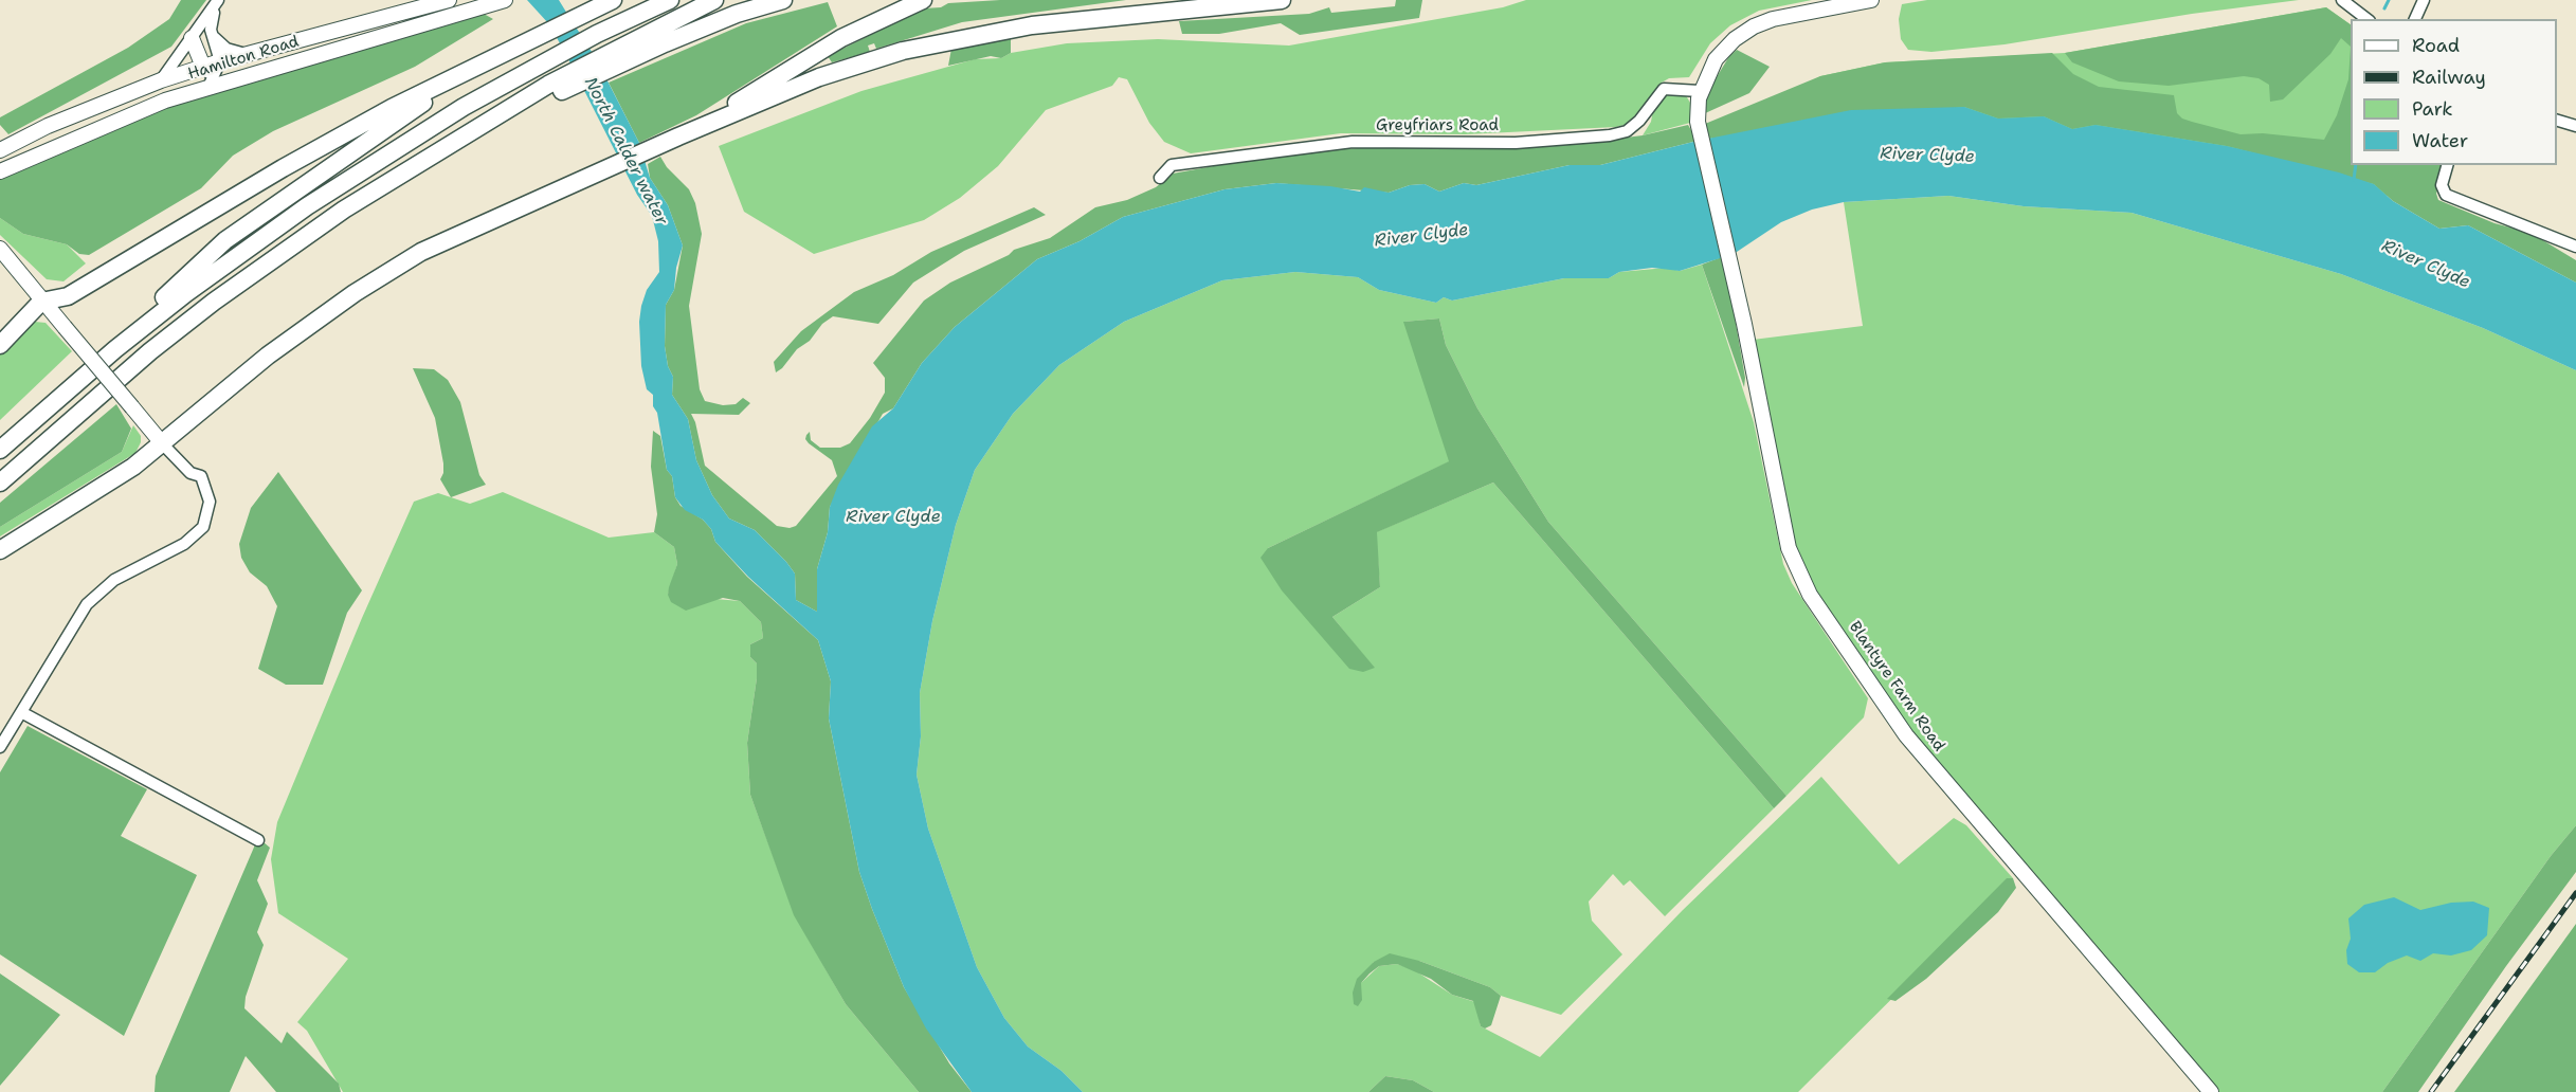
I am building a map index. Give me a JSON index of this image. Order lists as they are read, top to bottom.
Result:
{
  "streets": {
    "main road": ["Hamilton Road", "Blantyre Farm Road"],
    "street": ["Greyfriars Road"]
  },
  "crossings": [
    ["Greyfriars Road", "Blantyre Farm Road"]
  ],
  "water": ["North Calder water", "River Clyde"],
  "legend": [
    "Road",
    "Railway",
    "Park",
    "Water"
  ]
}
